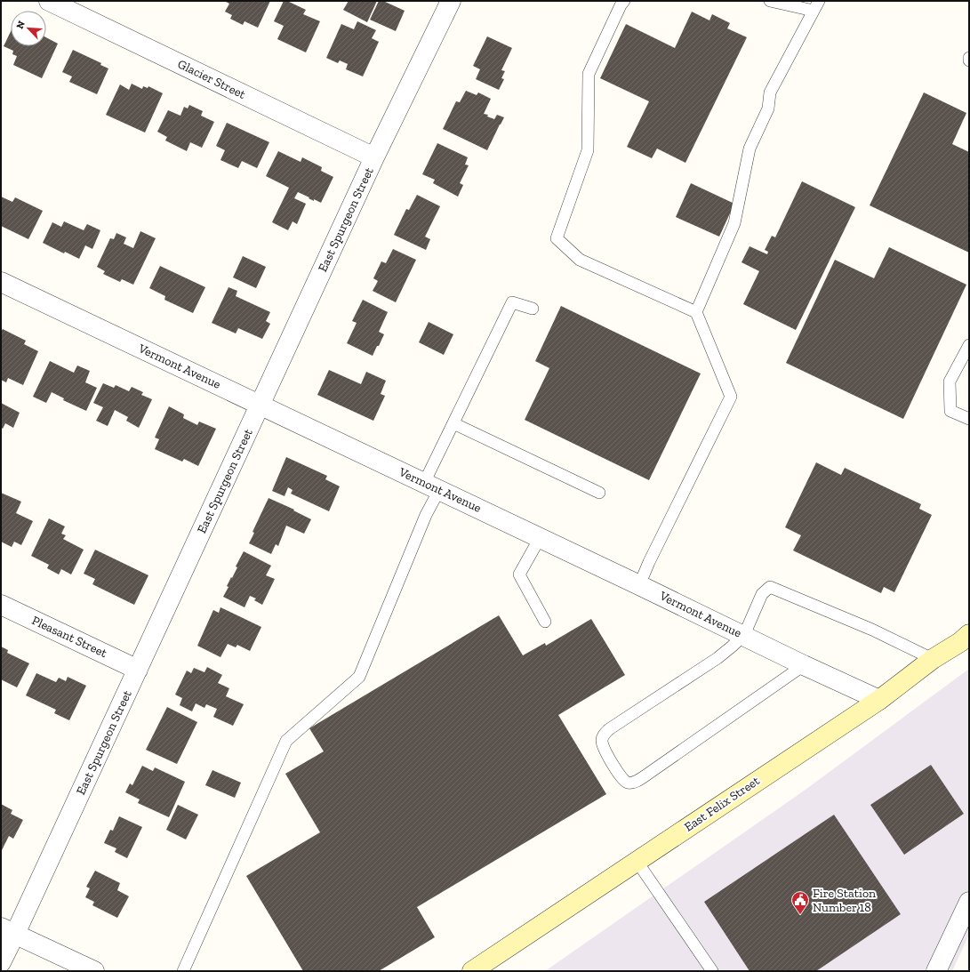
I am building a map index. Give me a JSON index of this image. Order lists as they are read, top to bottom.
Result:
{
  "streets": {
    "street": [
      "Glacier Street",
      "East Spurgeon Street",
      "Vermont Avenue",
      "Pleasant Street",
      "East Felix Street"
    ]
  },
  "crossings": [
    ["Glacier Street", "East Spurgeon Street"],
    ["East Spurgeon Street", "Vermont Avenue"],
    ["East Spurgeon Street", "Pleasant Street"],
    ["Vermont Avenue", "East Felix Street"]
  ],
  "places": {
    "public building": ["Fire Station Number 18"]
  },
  "north": "top left"
}
